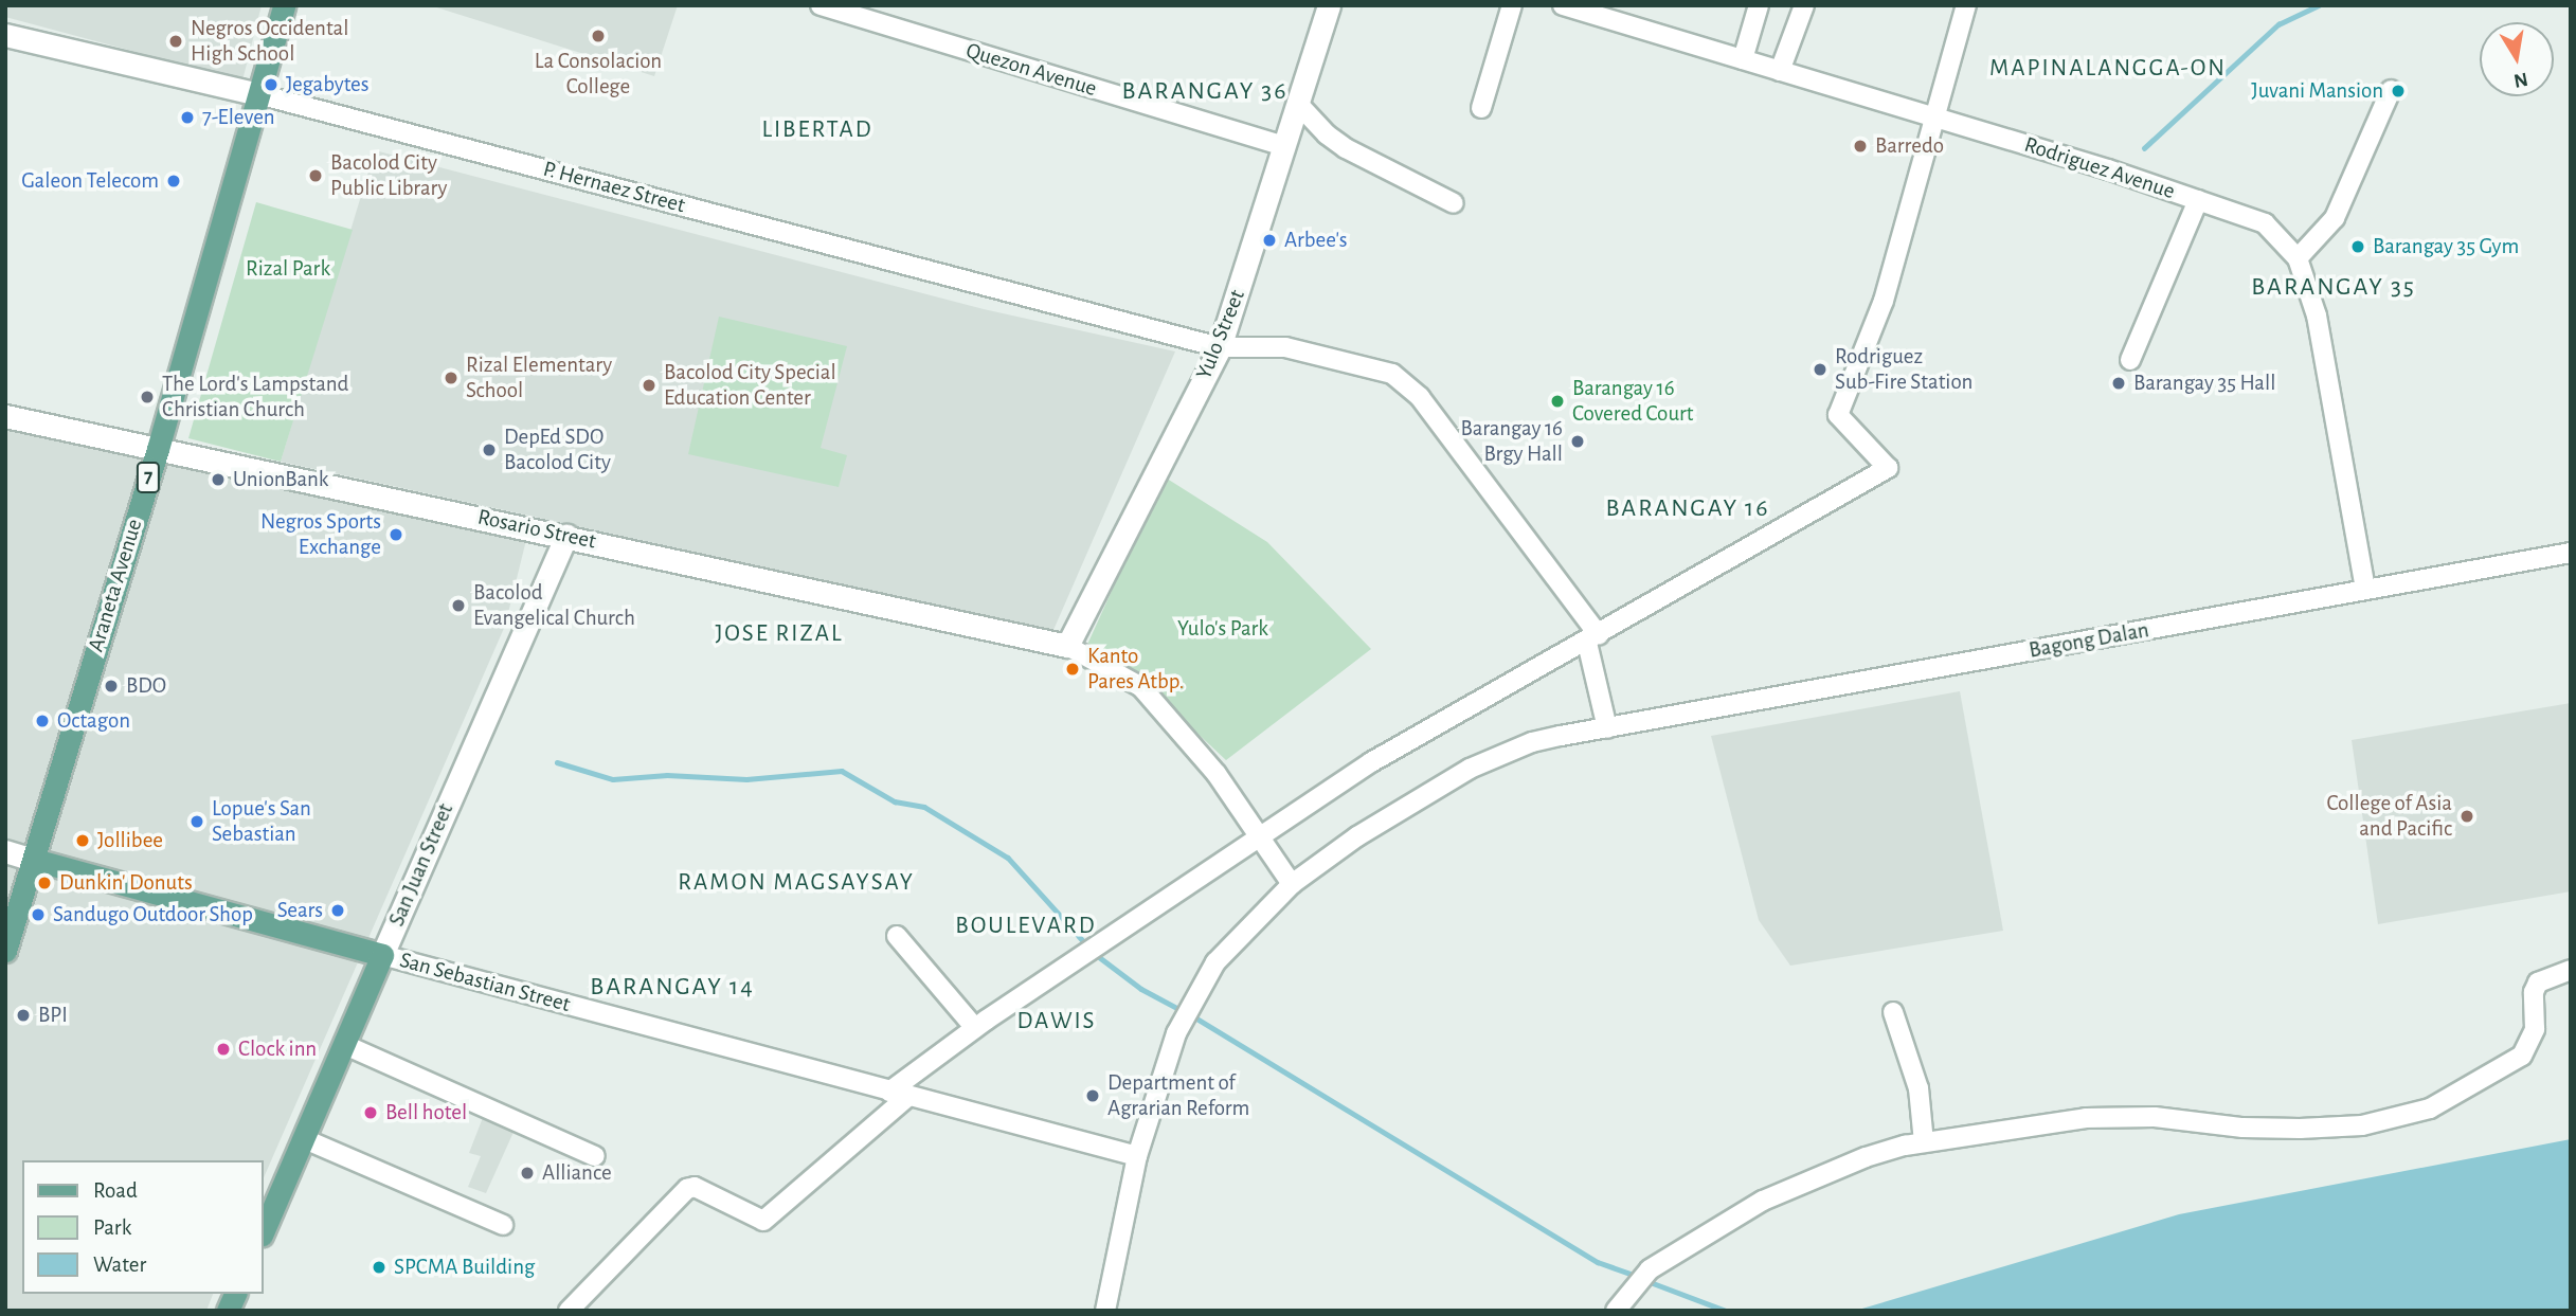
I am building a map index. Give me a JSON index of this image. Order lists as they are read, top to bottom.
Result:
{
  "streets": {
    "main road": [
      "7",
      "Araneta Avenue",
      "San Juan Street",
      "San Sebastian Street"
    ],
    "street": [
      "Quezon Avenue",
      "Rodriguez Avenue",
      "P. Hernaez Street",
      "Yulo Street",
      "Rosario Street",
      "Bagong Dalan"
    ]
  },
  "crossings": [
    ["Quezon Avenue", "Yulo Street"],
    ["Rodriguez Avenue", "Bagong Dalan"],
    ["P. Hernaez Street", "Yulo Street"],
    ["P. Hernaez Street", "Araneta Avenue"],
    ["Yulo Street", "Rosario Street"],
    ["Rosario Street", "Araneta Avenue"],
    ["Rosario Street", "San Juan Street"],
    ["Araneta Avenue", "San Sebastian Street"],
    ["Bagong Dalan", "San Sebastian Street"],
    ["San Juan Street", "San Sebastian Street"]
  ],
  "districts": [
    "MAPINALANGGA-ON",
    "BARANGAY 36",
    "LIBERTAD",
    "BARANGAY 35",
    "BARANGAY 16",
    "JOSE RIZAL",
    "RAMON MAGSAYSAY",
    "BOULEVARD",
    "BARANGAY 14",
    "DAWIS"
  ],
  "parks": ["Rizal Park", "Yulo's Park"],
  "places": [
    "La Consolacion College",
    "Negros Occidental High School",
    "Jegabytes",
    "Juvani Mansion",
    "7-Eleven",
    "Barredo",
    "Bacolod City Public Library",
    "Galeon Telecom",
    "Arbee's",
    "Barangay 35 Gym",
    "Rodriguez Sub-Fire Station",
    "Rizal Elementary School",
    "Barangay 35 Hall",
    "Bacolod City Special Education Center",
    "The Lord's Lampstand Christian Church",
    "Barangay 16 Covered Court",
    "Barangay 16 Brgy Hall",
    "DepEd SDO Bacolod City",
    "UnionBank",
    "Negros Sports Exchange",
    "Bacolod Evangelical Church",
    "Kanto Pares Atbp.",
    "BDO",
    "Octagon",
    "College of Asia and Pacific",
    "Lopue's San Sebastian",
    "Jollibee",
    "Dunkin' Donuts",
    "Sears",
    "Sandugo Outdoor Shop",
    "BPI",
    "Clock inn",
    "Department of Agrarian Reform",
    "Bell hotel",
    "Alliance",
    "SPCMA Building"
  ],
  "legend": ["Road", "Park", "Water"],
  "north": "bottom"
}
